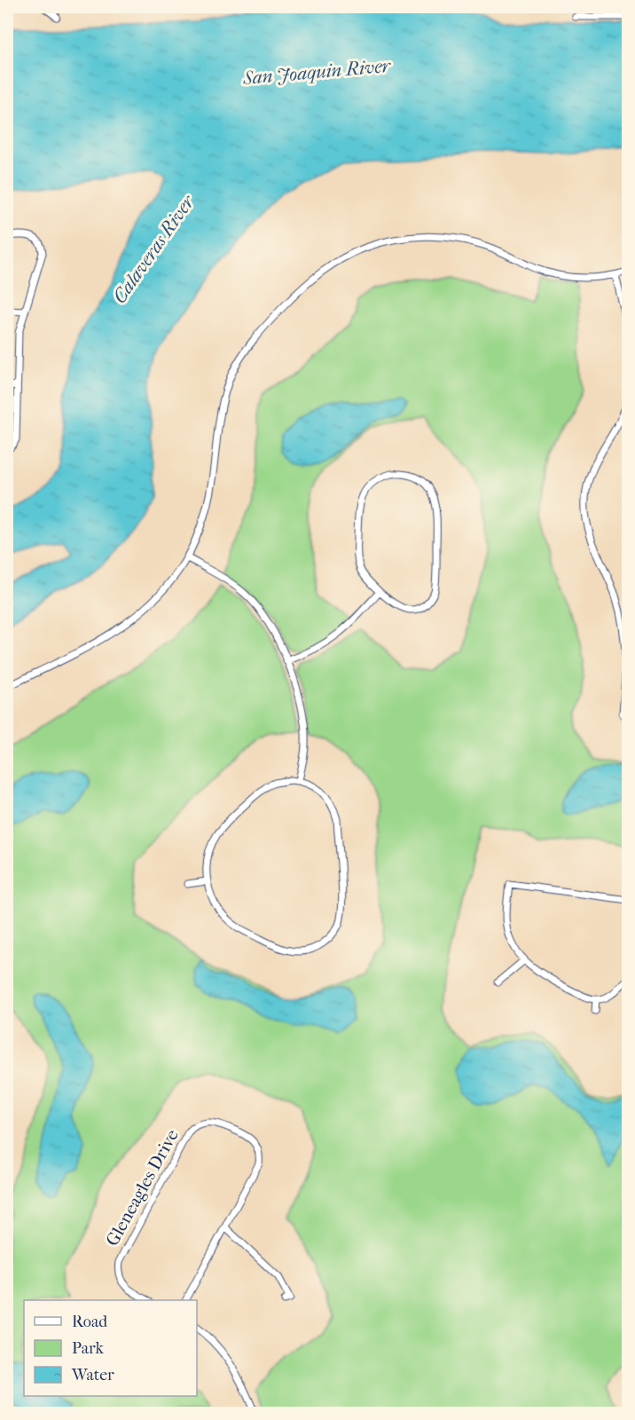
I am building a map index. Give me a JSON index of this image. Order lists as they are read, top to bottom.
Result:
{
  "streets": {
    "street": ["Gleneagles Drive"]
  },
  "water": ["San Joaquin River", "Calaveras River"],
  "legend": ["Road", "Park", "Water"]
}
